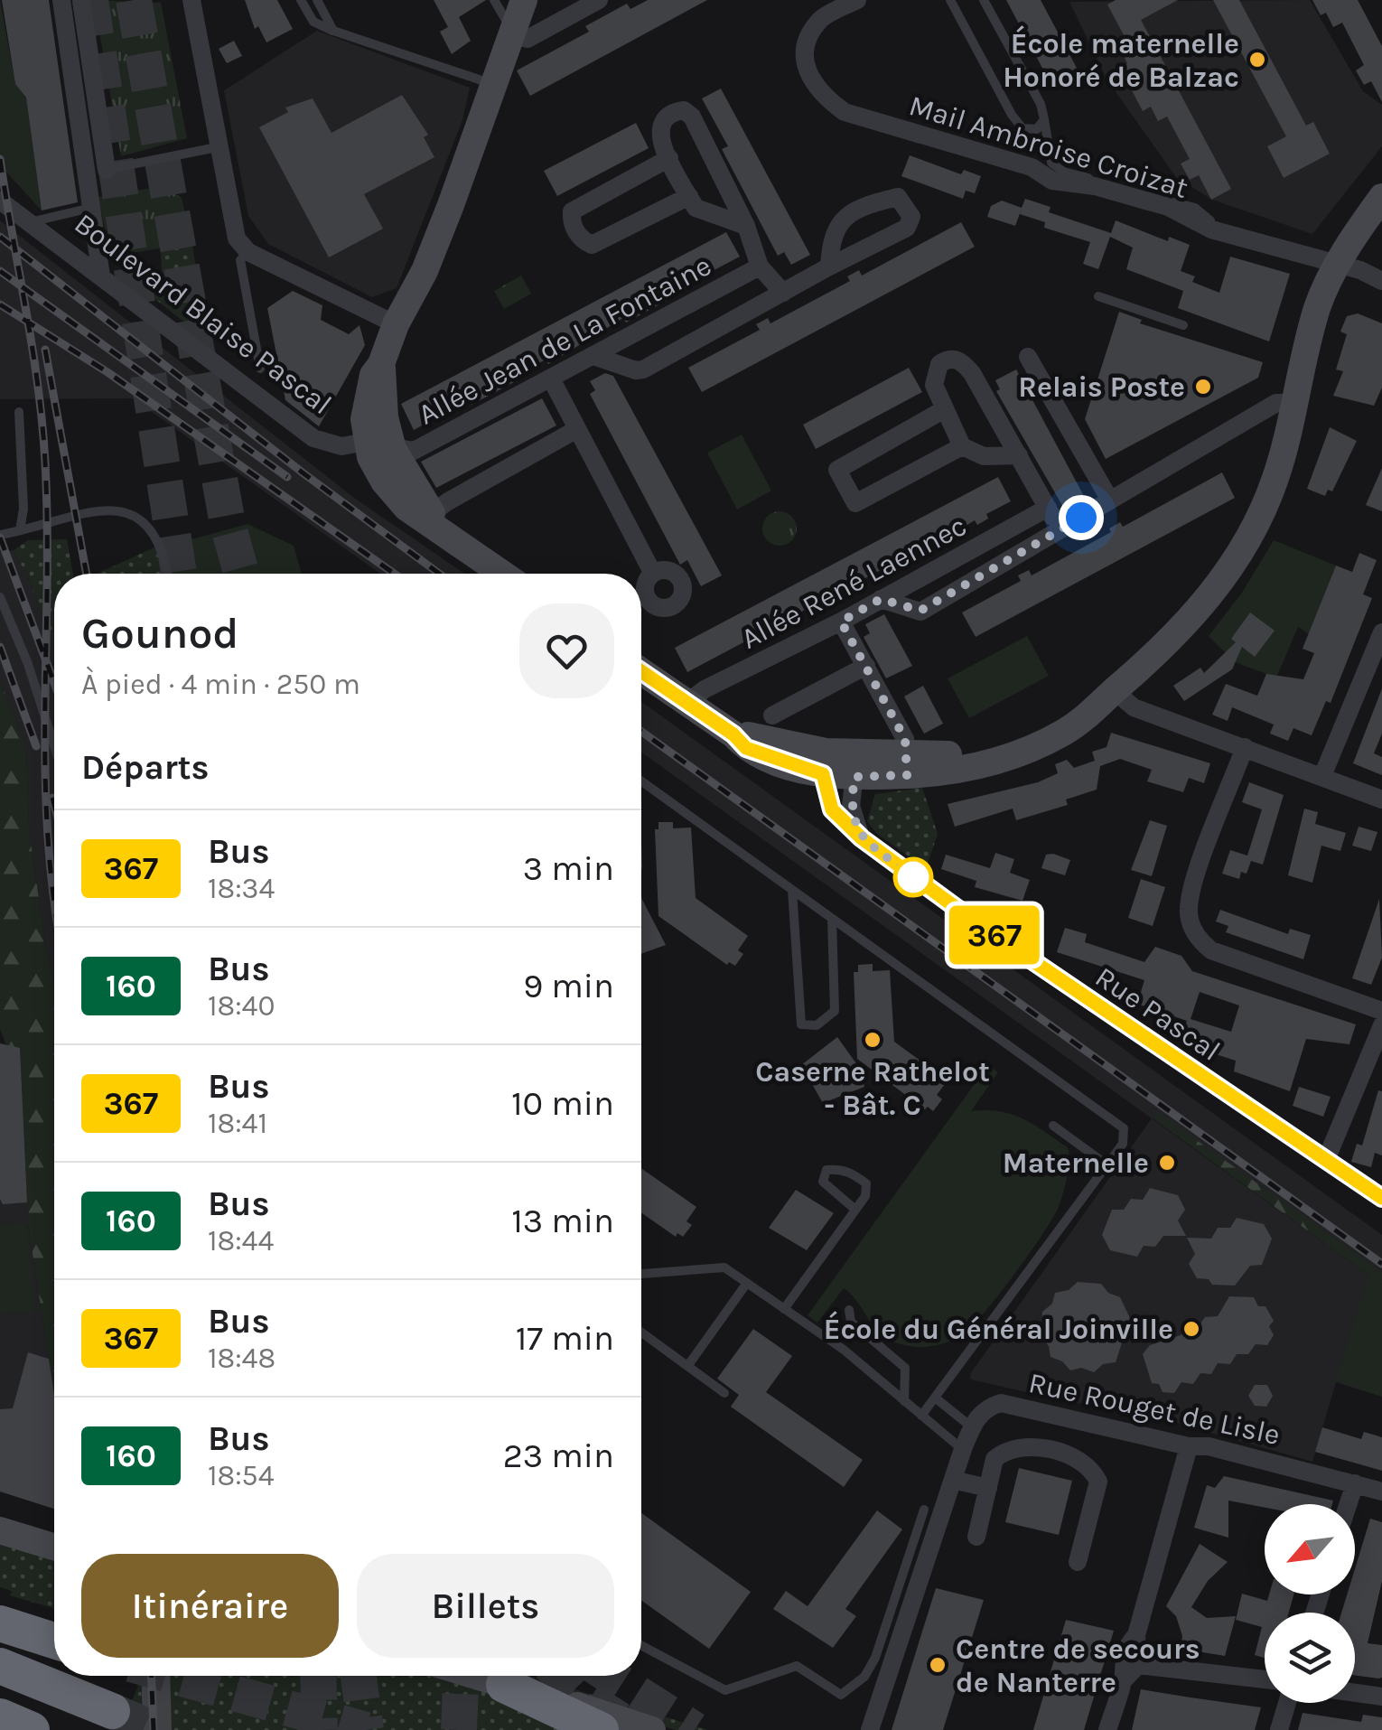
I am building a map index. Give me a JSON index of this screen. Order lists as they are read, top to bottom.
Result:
{
  "streets": {
    "street": [
      "Mail Ambroise Croizat",
      "Boulevard Blaise Pascal",
      "Allée Jean de La Fontaine",
      "Allée René Laennec",
      "Rue Pascal",
      "Rue Rouget de Lisle"
    ]
  },
  "crossings": [
    ["Boulevard Blaise Pascal", "Allée Jean de La Fontaine"]
  ],
  "places": [
    "École maternelle Honoré de Balzac",
    "Relais Poste",
    "Caserne Rathelot - Bât. C",
    "Maternelle",
    "École du Général Joinville",
    "Centre de secours de Nanterre"
  ],
  "lines": ["bus line 367"],
  "north": "bottom left",
  "page": {
    "on_map": "367",
    "heading": [
      ["Gounod", "À pied · 4 min · 250 m"],
      "Départs"
    ],
    "list": [
      {
        "mark": "367",
        "name": "Bus",
        "note": "18:34",
        "value": "3 min"
      },
      {
        "mark": "160",
        "name": "Bus",
        "note": "18:40",
        "value": "9 min"
      },
      {
        "mark": "367",
        "name": "Bus",
        "note": "18:41",
        "value": "10 min"
      },
      {
        "mark": "160",
        "name": "Bus",
        "note": "18:44",
        "value": "13 min"
      },
      {
        "mark": "367",
        "name": "Bus",
        "note": "18:48",
        "value": "17 min"
      },
      {
        "mark": "160",
        "name": "Bus",
        "note": "18:54",
        "value": "23 min"
      }
    ],
    "buttons": ["Itinéraire", "Billets"]
  }
}
